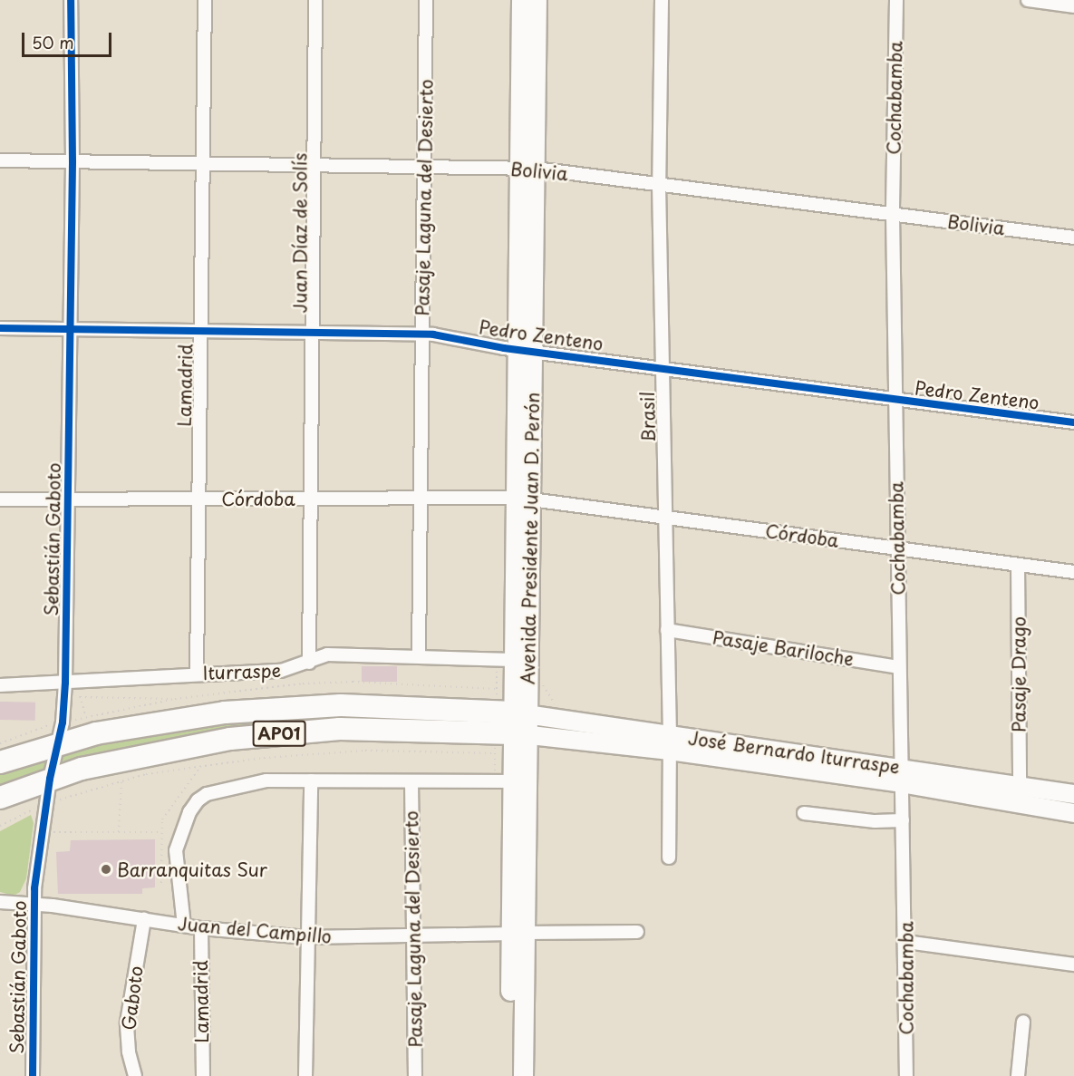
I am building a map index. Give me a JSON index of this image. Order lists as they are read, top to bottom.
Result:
{
  "streets": {
    "highway": ["AP01"],
    "main road": ["Avenida Presidente Juan D. Perón", "José Bernardo Iturraspe"],
    "street": [
      "Cochabamba",
      "Bolivia",
      "Pasaje Laguna del Desierto",
      "Juan Díaz de Solís",
      "Pedro Zenteno",
      "Lamadrid",
      "Brasil",
      "Córdoba",
      "Sebastián Gaboto",
      "Pasaje Bariloche",
      "Iturraspe",
      "Pasaje Drago",
      "Juan del Campillo",
      "Gaboto"
    ]
  },
  "crossings": [
    ["Cochabamba", "Bolivia"],
    ["Cochabamba", "Pedro Zenteno"],
    ["Cochabamba", "Córdoba"],
    ["Cochabamba", "Pasaje Bariloche"],
    ["Cochabamba", "José Bernardo Iturraspe"],
    ["Bolivia", "Pasaje Laguna del Desierto"],
    ["Bolivia", "Juan Díaz de Solís"],
    ["Bolivia", "Lamadrid"],
    ["Bolivia", "Brasil"],
    ["Bolivia", "Avenida Presidente Juan D. Perón"],
    ["Bolivia", "Sebastián Gaboto"],
    ["Pasaje Laguna del Desierto", "Pedro Zenteno"],
    ["Pasaje Laguna del Desierto", "Córdoba"],
    ["Pasaje Laguna del Desierto", "Iturraspe"],
    ["Pasaje Laguna del Desierto", "Juan del Campillo"],
    ["Juan Díaz de Solís", "Pedro Zenteno"],
    ["Juan Díaz de Solís", "Córdoba"],
    ["Juan Díaz de Solís", "Iturraspe"],
    ["Pedro Zenteno", "Lamadrid"],
    ["Pedro Zenteno", "Brasil"],
    ["Pedro Zenteno", "Avenida Presidente Juan D. Perón"],
    ["Pedro Zenteno", "Sebastián Gaboto"],
    ["Lamadrid", "Córdoba"],
    ["Lamadrid", "Iturraspe"],
    ["Lamadrid", "Juan del Campillo"],
    ["Brasil", "Córdoba"],
    ["Brasil", "Pasaje Bariloche"],
    ["Brasil", "José Bernardo Iturraspe"],
    ["Córdoba", "Avenida Presidente Juan D. Perón"],
    ["Córdoba", "Sebastián Gaboto"],
    ["Córdoba", "Pasaje Drago"],
    ["Avenida Presidente Juan D. Perón", "Iturraspe"],
    ["Avenida Presidente Juan D. Perón", "AP01"],
    ["Avenida Presidente Juan D. Perón", "José Bernardo Iturraspe"],
    ["Avenida Presidente Juan D. Perón", "Juan del Campillo"],
    ["Sebastián Gaboto", "Iturraspe"],
    ["Sebastián Gaboto", "AP01"],
    ["Sebastián Gaboto", "Juan del Campillo"],
    ["Pasaje Drago", "José Bernardo Iturraspe"],
    ["AP01", "José Bernardo Iturraspe"],
    ["Juan del Campillo", "Gaboto"]
  ],
  "places": ["Barranquitas Sur"],
  "scale_bar": "50 m"
}
